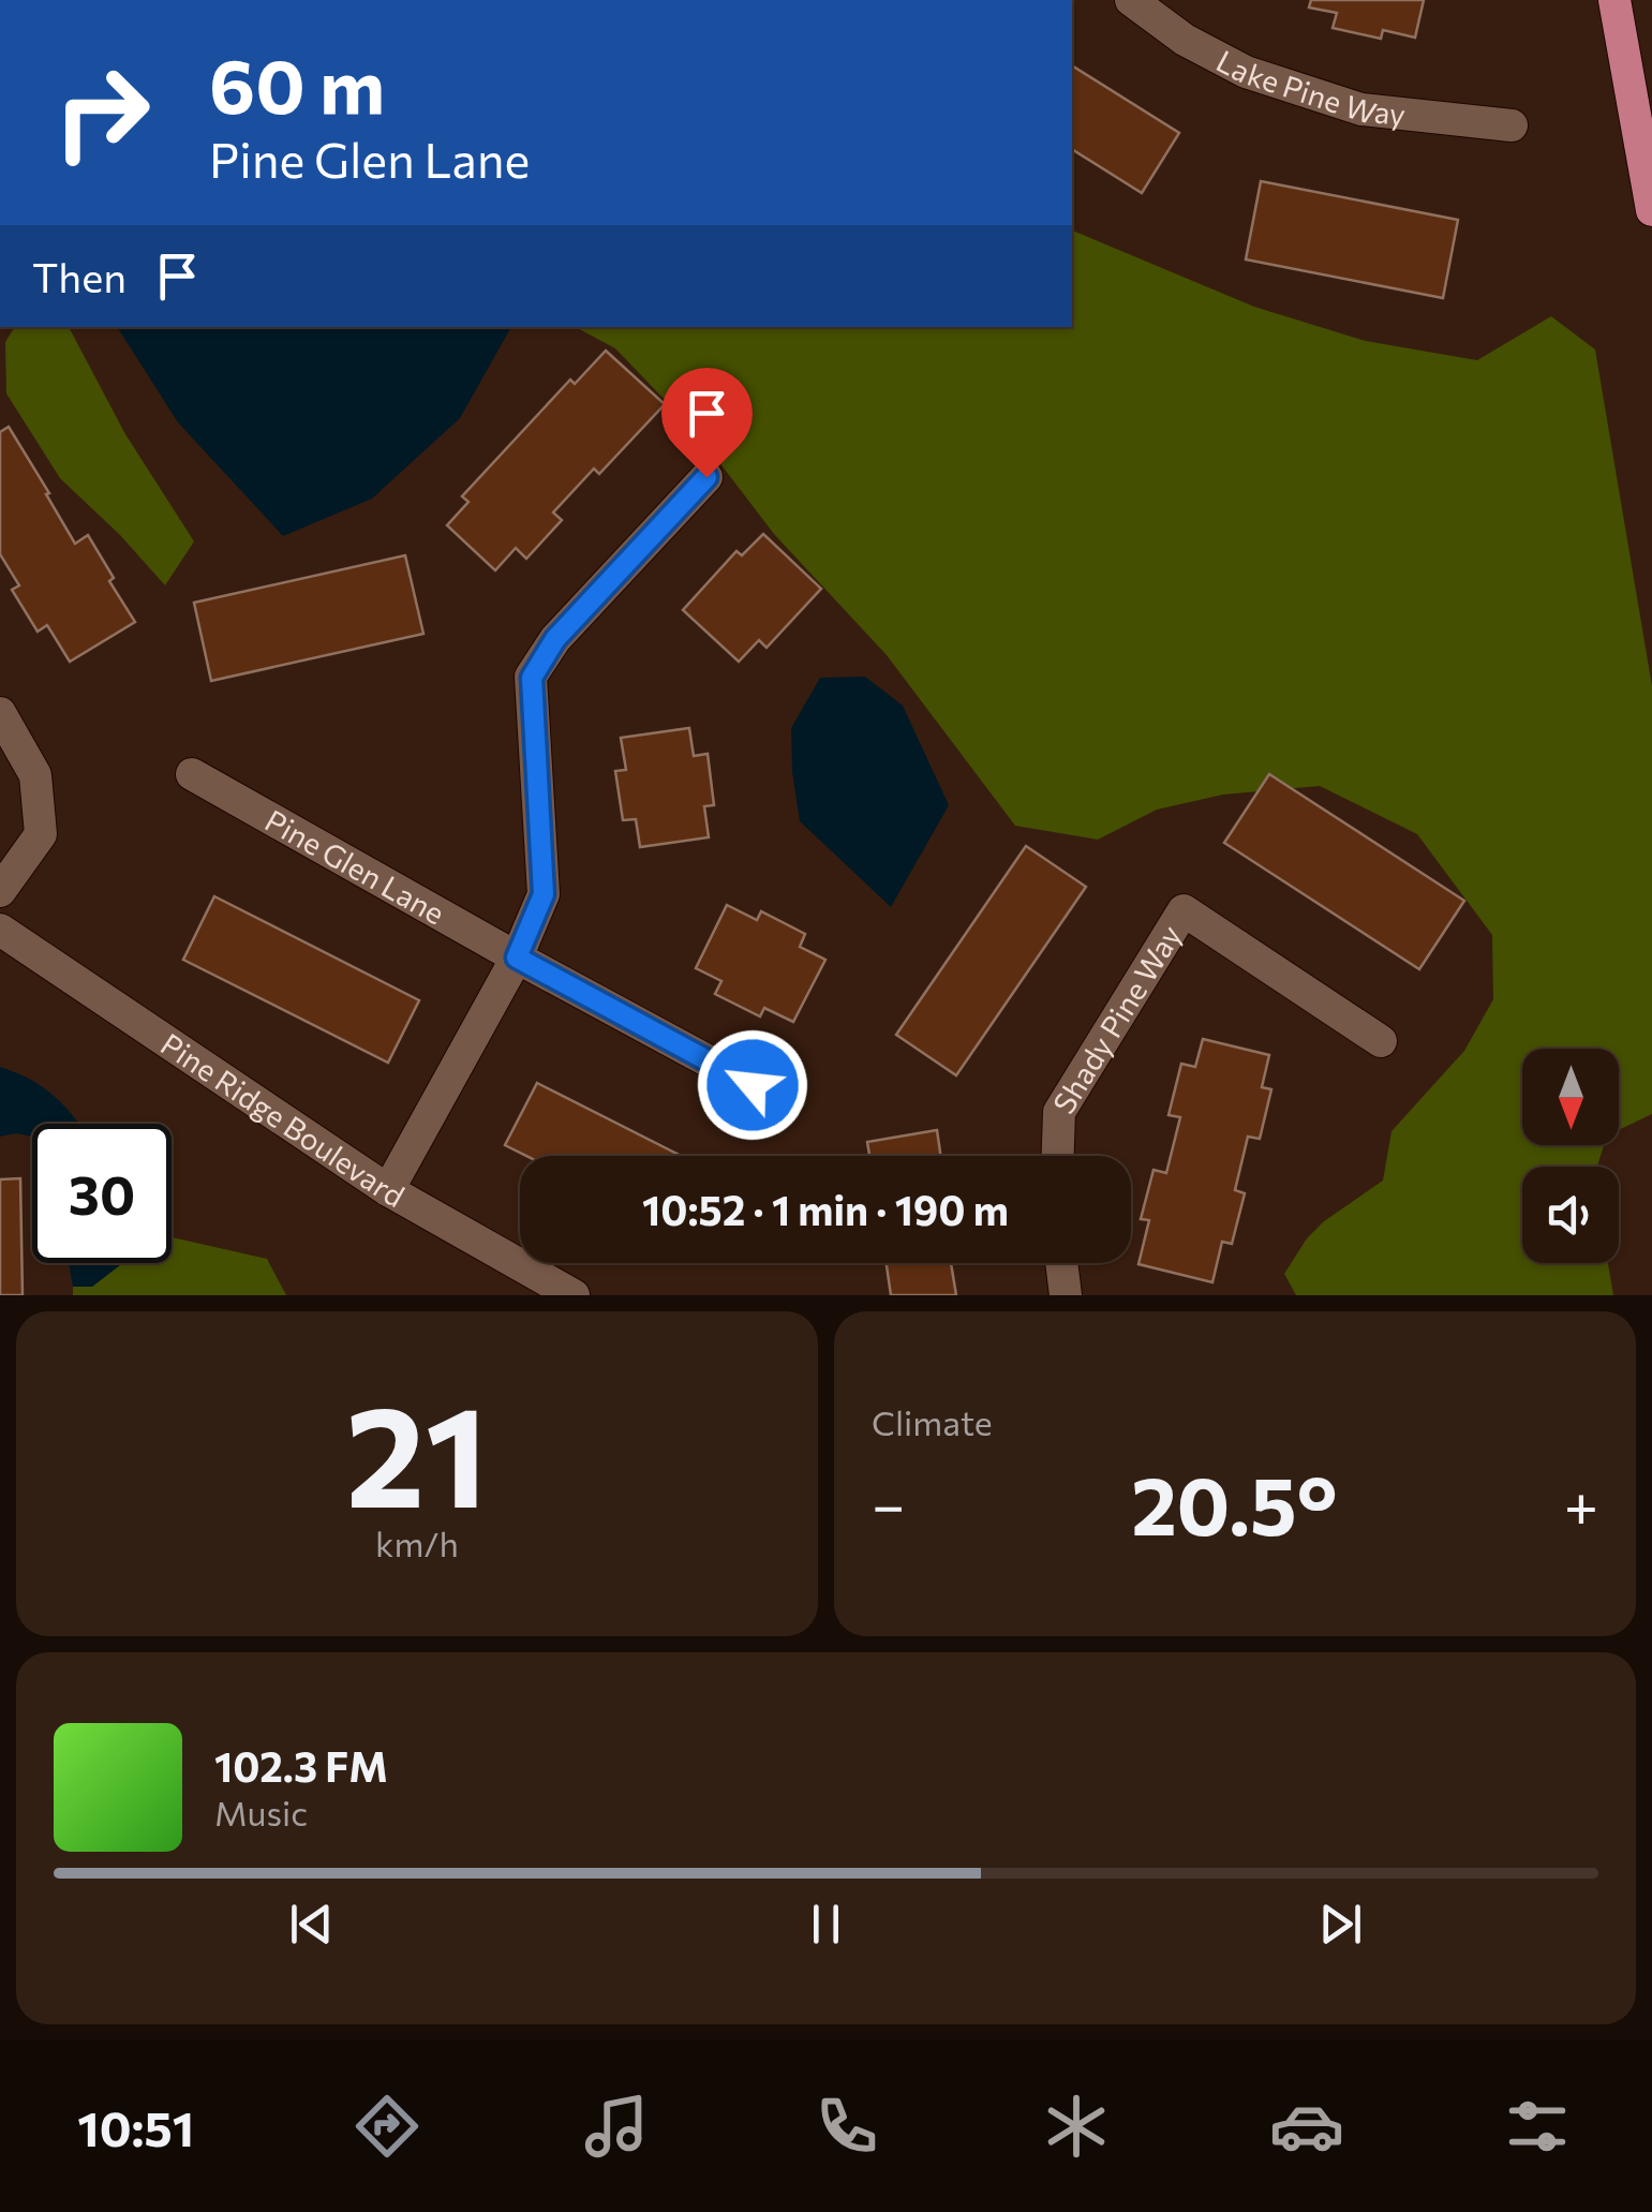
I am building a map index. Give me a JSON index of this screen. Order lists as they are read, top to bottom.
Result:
{
  "streets": {
    "street": [
      "Lake Pine Way",
      "Pine Glen Lane",
      "Shady Pine Way",
      "Pine Ridge Boulevard"
    ]
  },
  "north": "bottom",
  "page": {
    "turn": ["60 m", "Pine Glen Lane"],
    "then": "Then",
    "limit": "30",
    "trip": "10:52 · 1 min · 190 m",
    "tile": [
      ["21", "km/h"],
      "Climate"
    ],
    "heat": ["−", "20.5°", "+"],
    "song": ["102.3 FM", "Music"],
    "tabs": "10:51"
  }
}
